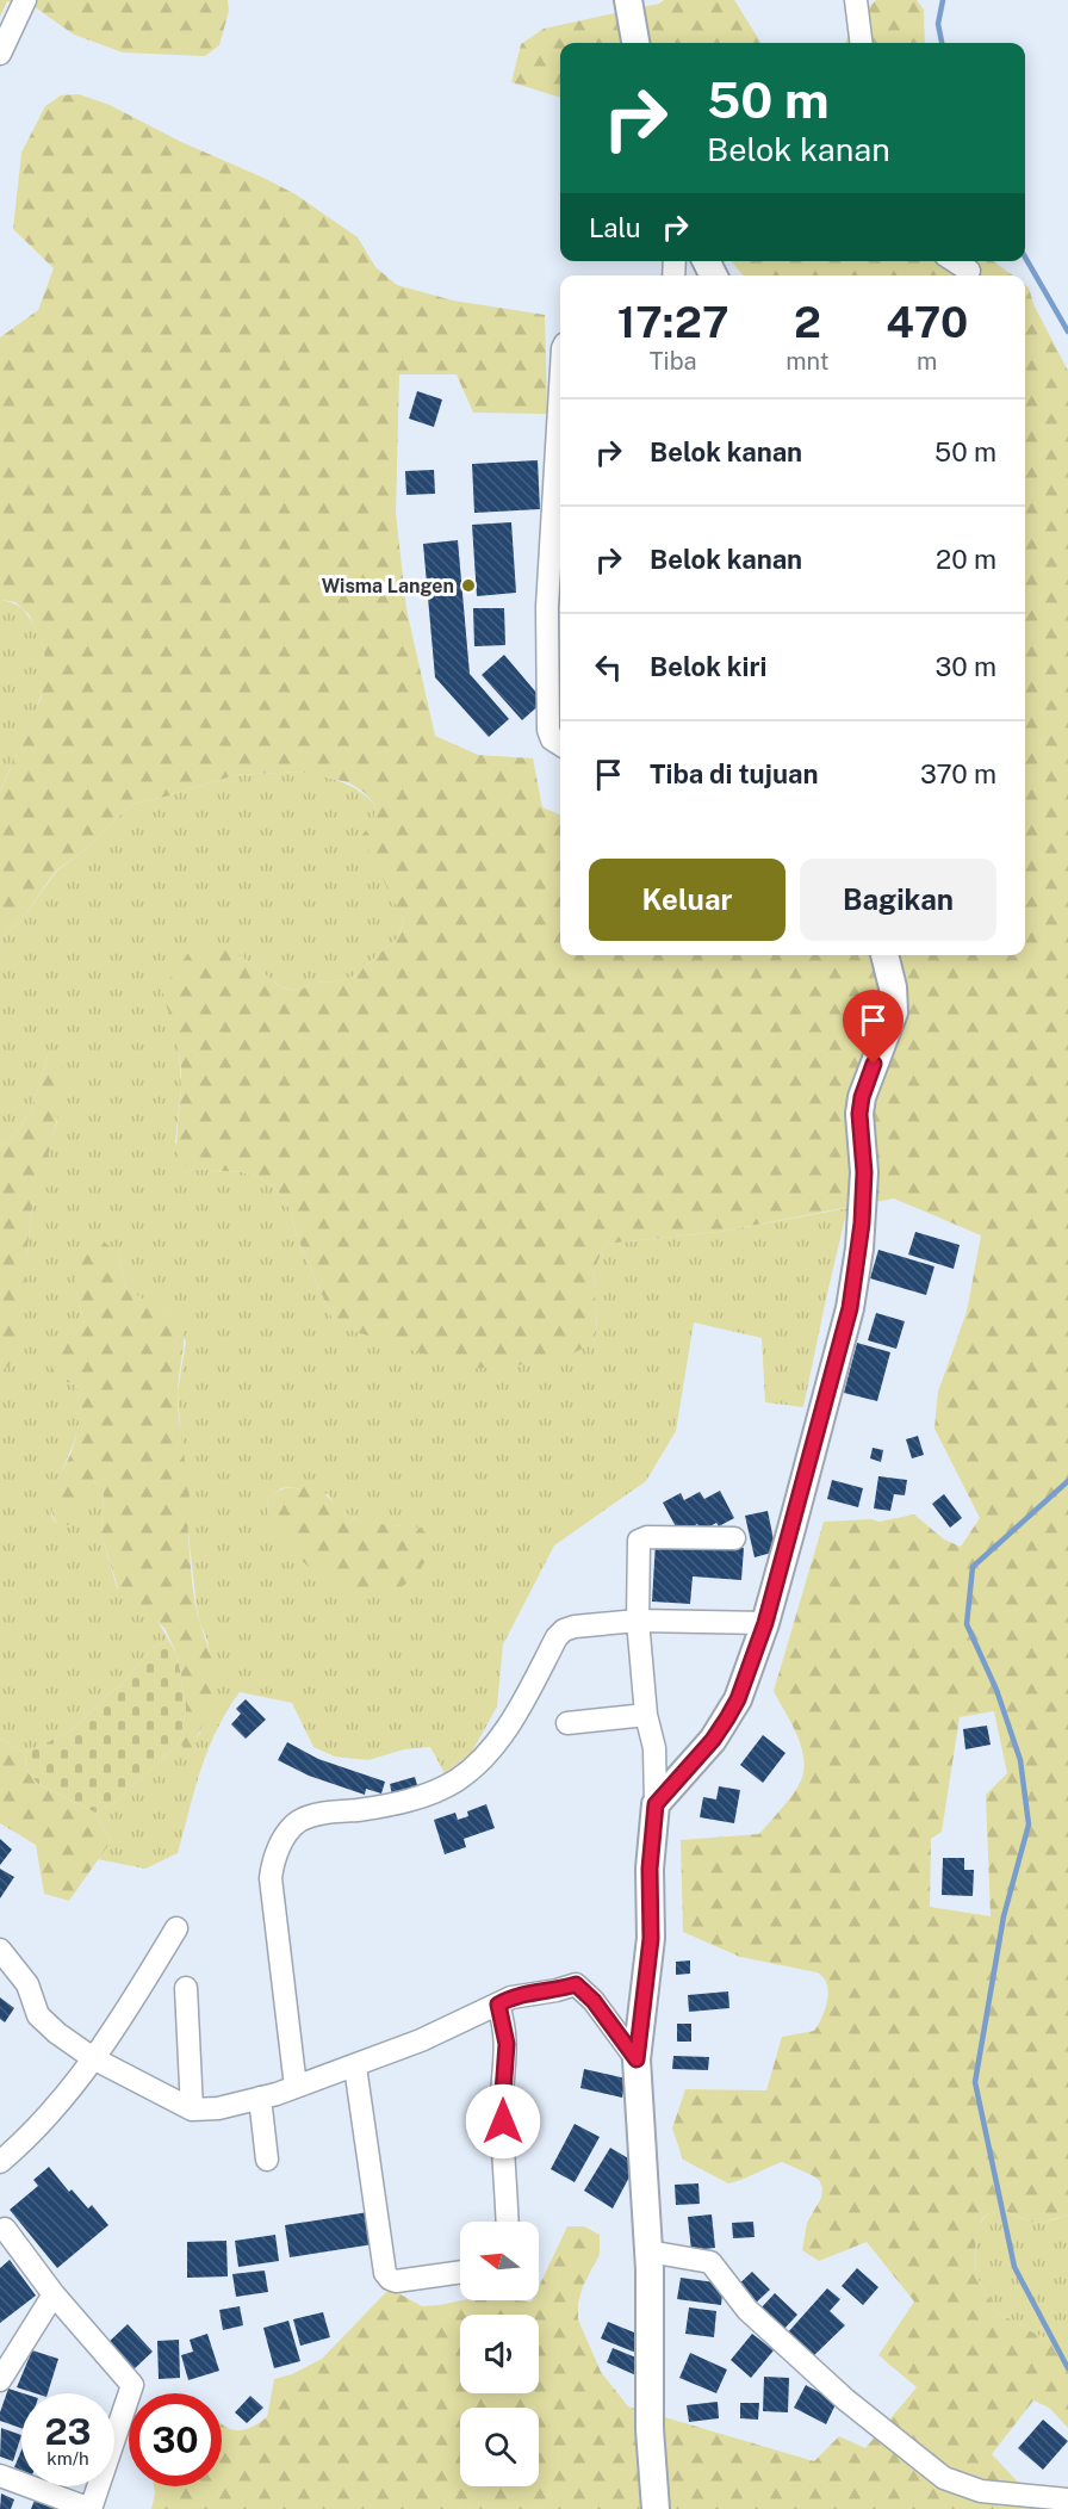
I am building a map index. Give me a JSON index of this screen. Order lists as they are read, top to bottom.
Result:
{
  "places": ["Wisma Langen"],
  "north": "left",
  "page": {
    "turn": ["50 m", "Belok kanan"],
    "then": "Lalu",
    "eta": [
      "17:27",
      "Tiba",
      "2",
      "mnt",
      "470",
      "m"
    ],
    "list": [
      {
        "name": "Belok kanan",
        "value": "50 m"
      },
      {
        "name": "Belok kanan",
        "value": "20 m"
      },
      {
        "name": "Belok kiri",
        "value": "30 m"
      },
      {
        "name": "Tiba di tujuan",
        "value": "370 m"
      }
    ],
    "buttons": ["Keluar", "Bagikan"],
    "speed": "23 km/h",
    "limit": "30"
  }
}
